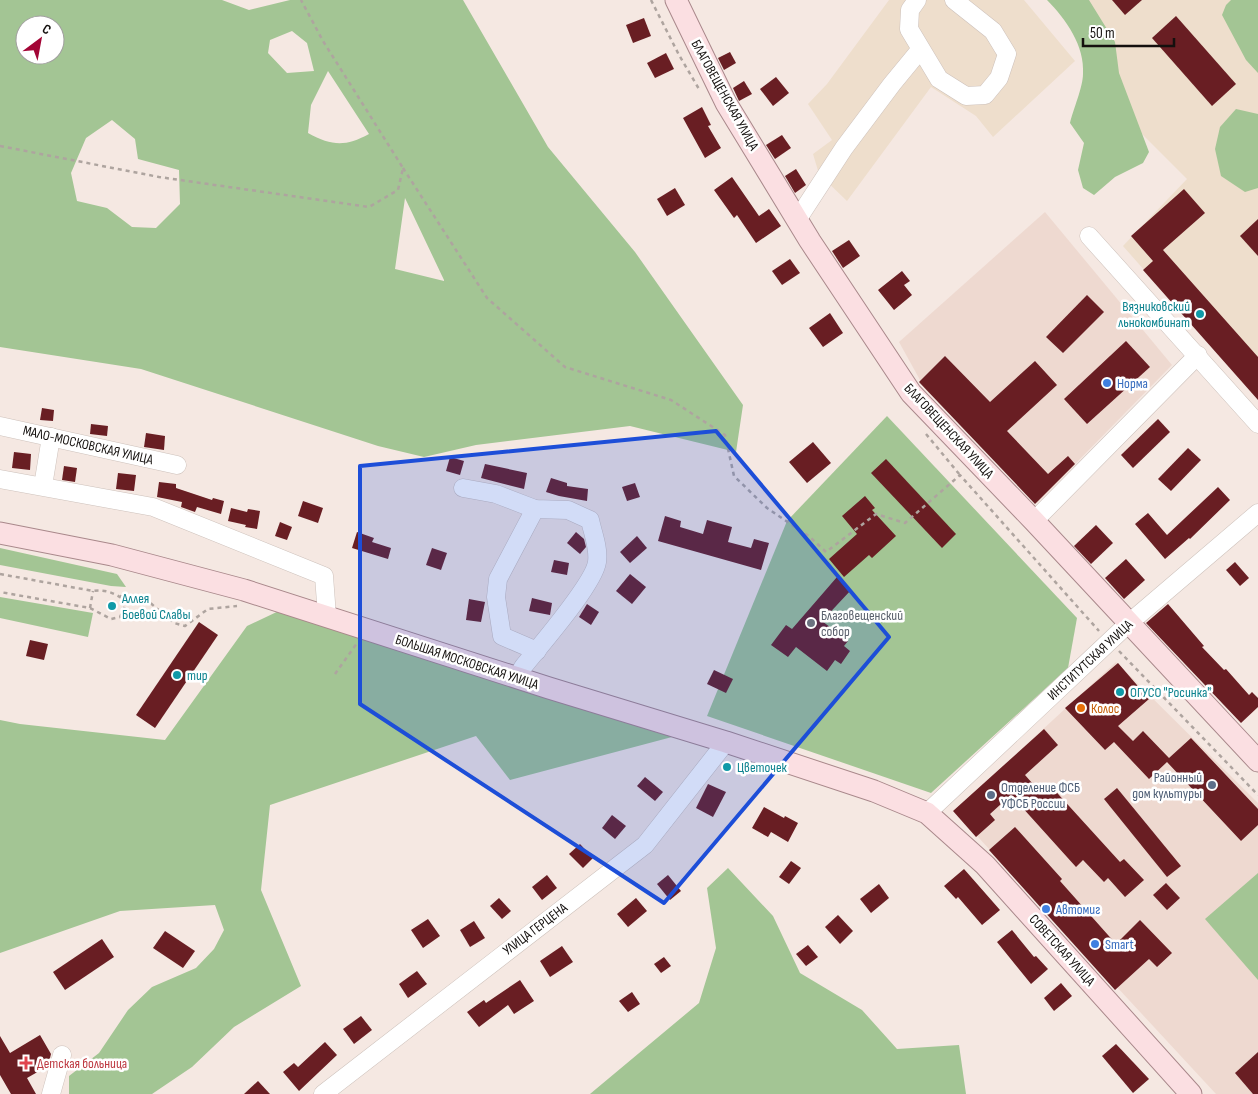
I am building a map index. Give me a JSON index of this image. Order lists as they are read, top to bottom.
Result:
{
  "streets": {
    "main road": ["БЛАГОВЕЩЕНСКАЯ УЛИЦА", "БОЛЬШАЯ МОСКОВСКАЯ УЛИЦА", "СОВЕТСКАЯ УЛИЦА"],
    "street": ["МАЛО-МОСКОВСКАЯ УЛИЦА", "ИНСТИТУТСКАЯ УЛИЦА", "УЛИЦА ГЕРЦЕНА"]
  },
  "crossings": [
    ["БЛАГОВЕЩЕНСКАЯ УЛИЦА", "ИНСТИТУТСКАЯ УЛИЦА"],
    ["ИНСТИТУТСКАЯ УЛИЦА", "БОЛЬШАЯ МОСКОВСКАЯ УЛИЦА"],
    ["ИНСТИТУТСКАЯ УЛИЦА", "СОВЕТСКАЯ УЛИЦА"],
    ["БОЛЬШАЯ МОСКОВСКАЯ УЛИЦА", "УЛИЦА ГЕРЦЕНА"],
    ["БОЛЬШАЯ МОСКОВСКАЯ УЛИЦА", "СОВЕТСКАЯ УЛИЦА"]
  ],
  "places": {
    "other": [
      "Вязниковский льнокомбинат",
      "Норма",
      "Аллея Боевой Славы",
      "Благовещенский собор",
      "тир",
      "ОГУСО \"Росинка\"",
      "Колос",
      "Цветочек",
      "Районный дом культуры",
      "Отделение ФСБ УФСБ России",
      "Автомиг",
      "Smart"
    ],
    "health": ["Детская больница"]
  },
  "scale_bar": "50 m",
  "north": "top right"
}
